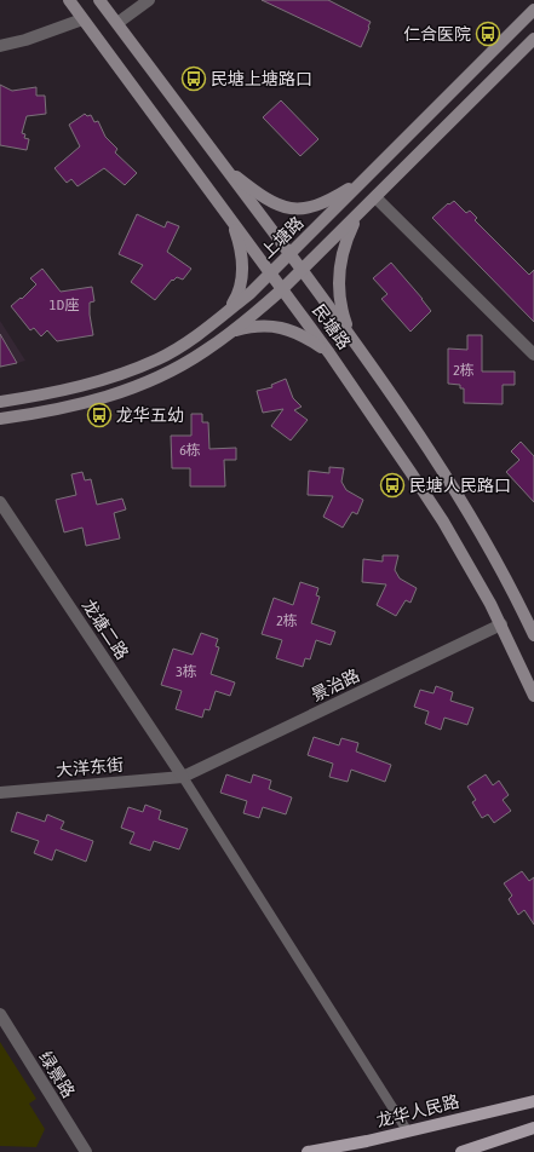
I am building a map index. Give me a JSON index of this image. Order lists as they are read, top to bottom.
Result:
{
  "streets": {
    "main road": ["上塘路", "民塘路", "龙华人民路"],
    "street": [
      "龙塘二路",
      "景治路",
      "大洋东街",
      "绿景路"
    ]
  },
  "crossings": [
    ["上塘路", "民塘路"],
    ["民塘路", "景治路"],
    ["龙塘二路", "景治路"],
    ["龙塘二路", "大洋东街"],
    ["景治路", "大洋东街"]
  ],
  "places": {
    "bus stop": [
      "仁合医院",
      "民塘上塘路口",
      "龙华五幼",
      "民塘人民路口"
    ]
  },
  "house_numbers": [
    "1D座",
    "2栋",
    "6栋",
    "2栋",
    "3栋"
  ]
}
